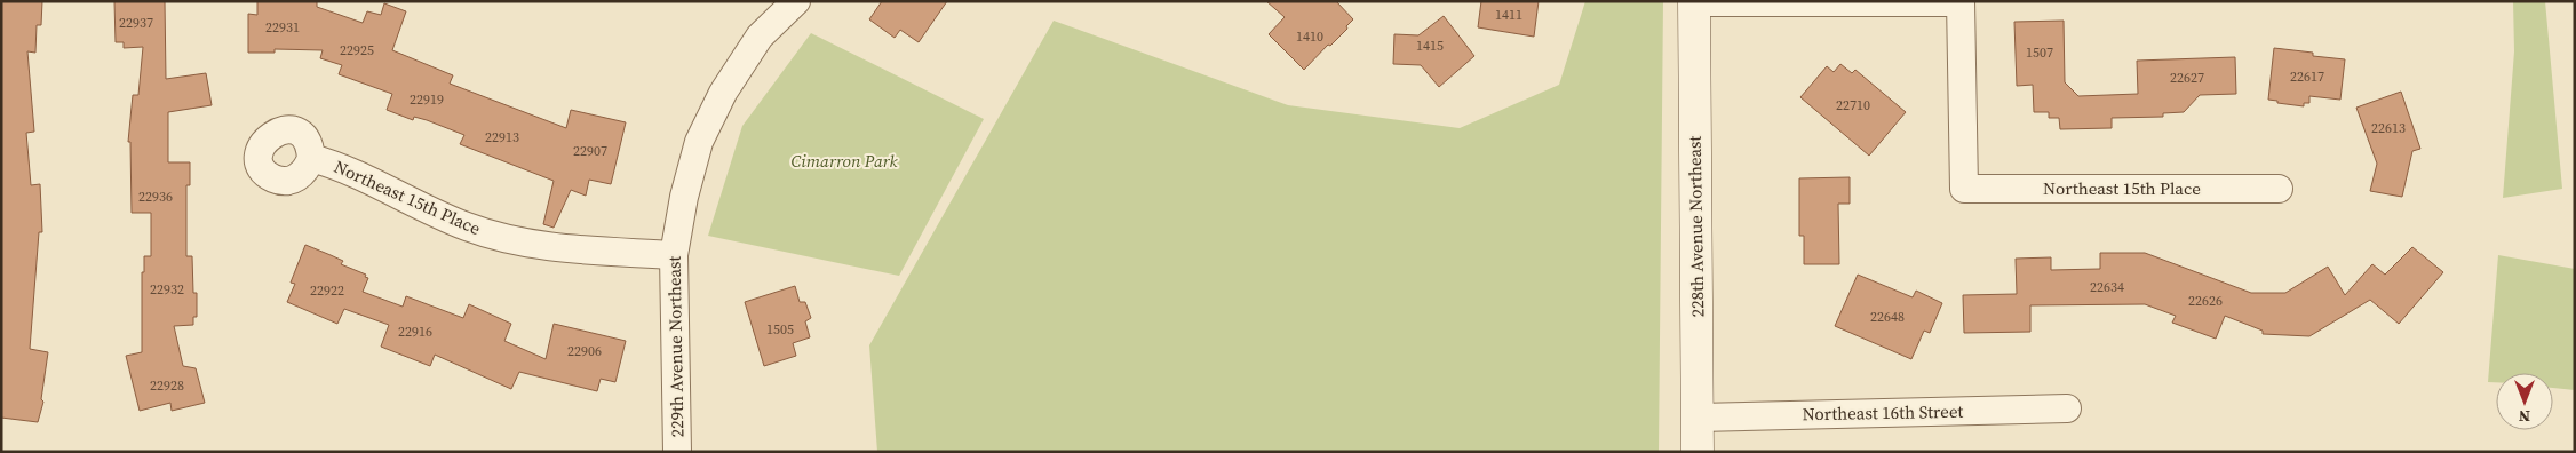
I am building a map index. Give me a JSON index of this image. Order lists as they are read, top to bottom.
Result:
{
  "streets": {
    "main road": ["228th Avenue Northeast"],
    "street": ["Northeast 15th Place", "229th Avenue Northeast", "Northeast 16th Street"]
  },
  "crossings": [
    ["Northeast 15th Place", "229th Avenue Northeast"],
    ["228th Avenue Northeast", "Northeast 16th Street"]
  ],
  "parks": ["Cimarron Park"],
  "house_numbers": [
    "1411",
    "22937",
    "22931",
    "1410",
    "1415",
    "22925",
    "1507",
    "22617",
    "22627",
    "22919",
    "22710",
    "22613",
    "22913",
    "22907",
    "22936",
    "22634",
    "22932",
    "22922",
    "22626",
    "22648",
    "1505",
    "22916",
    "22906",
    "22928"
  ],
  "north": "bottom"
}
